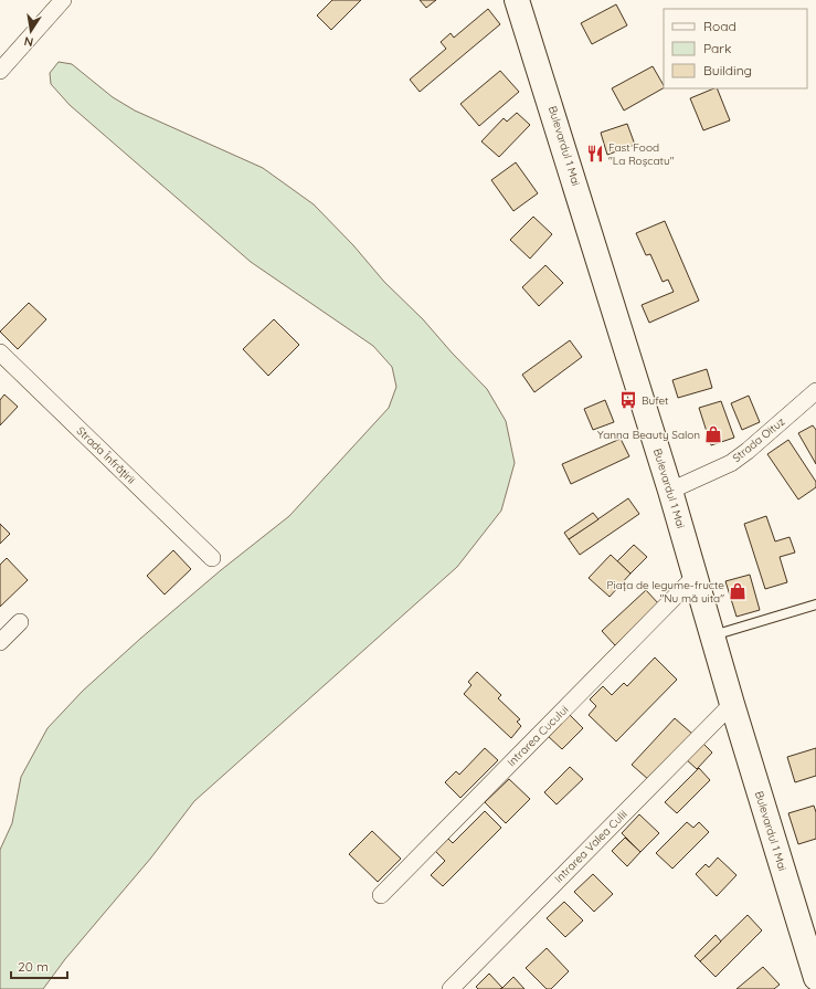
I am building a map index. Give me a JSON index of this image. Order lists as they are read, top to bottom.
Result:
{
  "streets": {
    "main road": ["Bulevardul 1 Mai"],
    "street": [
      "Strada Oituz",
      "Strada Înfrățirii",
      "Intrarea Cucului",
      "Intrarea Valea Culii"
    ]
  },
  "crossings": [
    ["Bulevardul 1 Mai", "Strada Oituz"],
    ["Bulevardul 1 Mai", "Intrarea Cucului"],
    ["Bulevardul 1 Mai", "Intrarea Valea Culii"]
  ],
  "places": {
    "restaurant": ["Fast Food \"La Roșcatu\""],
    "bus stop": ["Bufet"],
    "shop": ["Yanna Beauty Salon", "Piața de legume-fructe \"Nu mă uita\""]
  },
  "legend": ["Road", "Park", "Building"],
  "scale_bar": "20 m",
  "north": "bottom"
}
